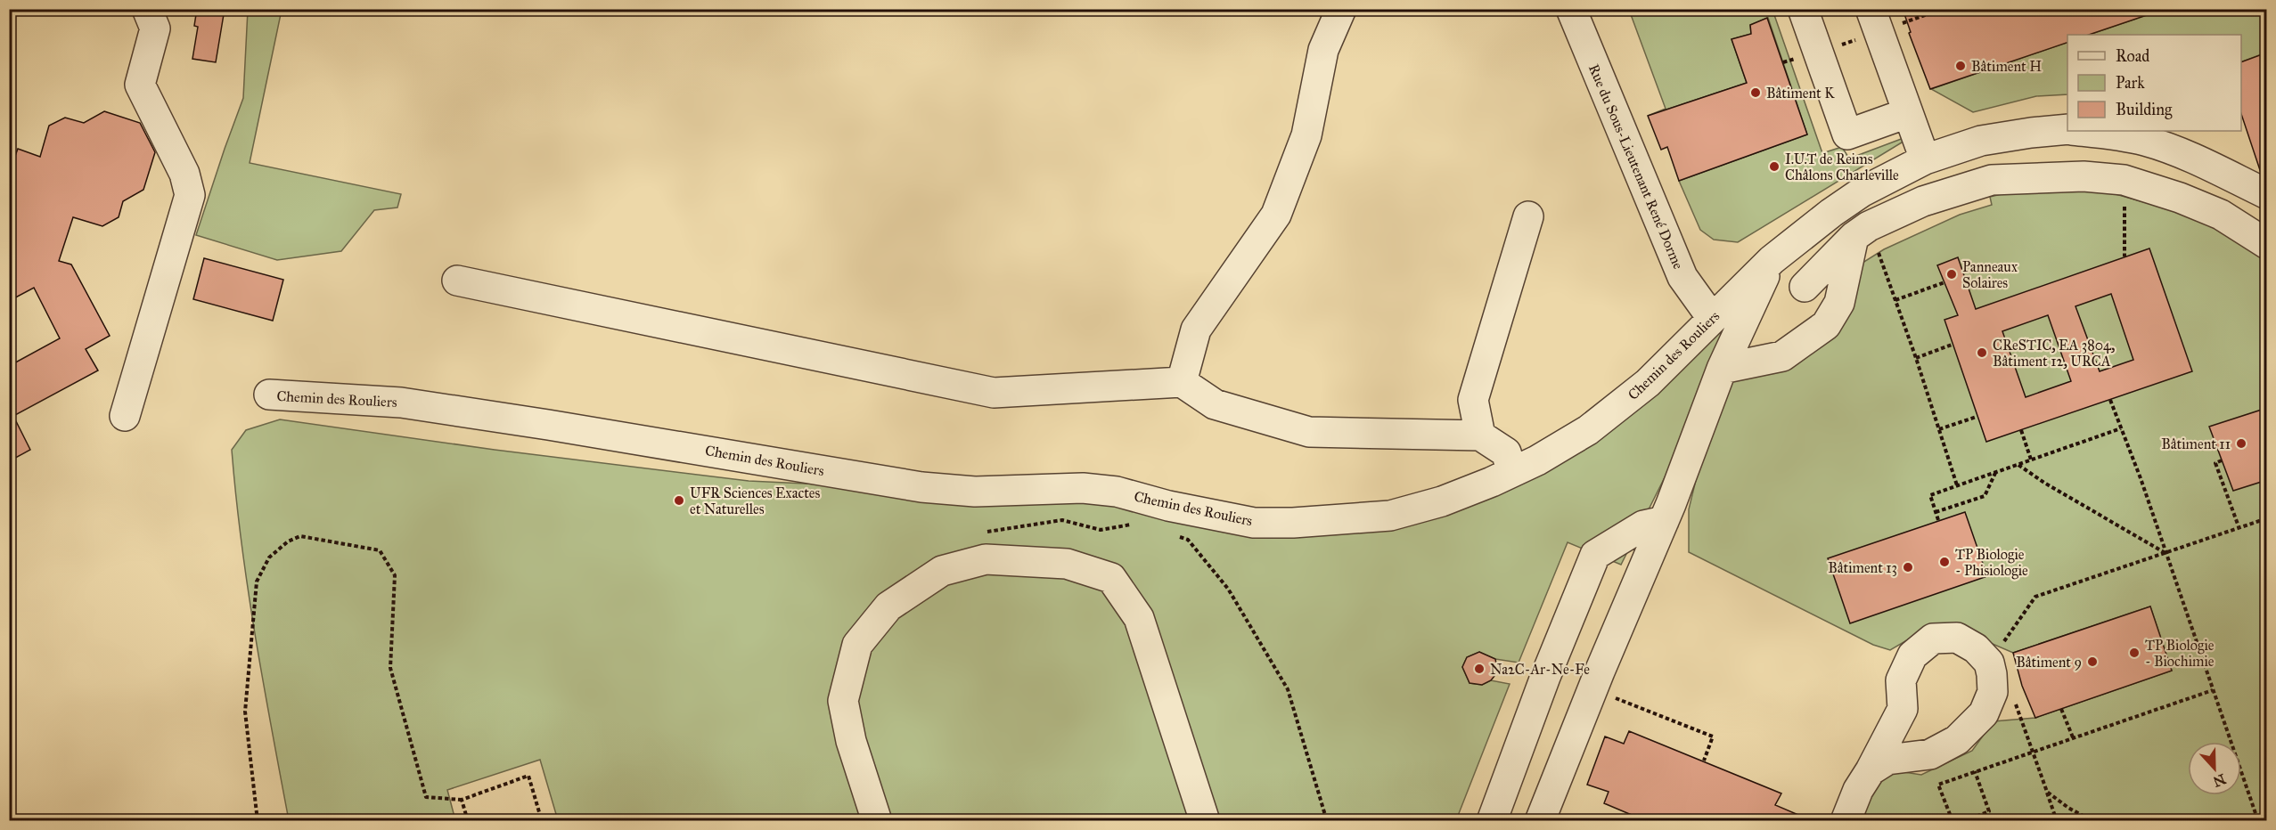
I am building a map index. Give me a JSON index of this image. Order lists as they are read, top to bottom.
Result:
{
  "streets": {
    "street": ["Rue du Sous-Lieutenant René Dorme", "Chemin des Rouliers"]
  },
  "crossings": [
    ["Rue du Sous-Lieutenant René Dorme", "Chemin des Rouliers"]
  ],
  "places": [
    "Bâtiment H",
    "Bâtiment K",
    "I.U.T de Reims Châlons Charleville",
    "Panneaux Solaires",
    "CReSTIC, EA 3804, Bâtiment 12, URCA",
    "Bâtiment 11",
    "UFR Sciences Exactes et Naturelles",
    "TP Biologie - Phisiologie",
    "Bâtiment 13",
    "TP Biologie - Biochimie",
    "Bâtiment 9",
    "Na2C-Ar-Ne-Fe"
  ],
  "legend": ["Road", "Park", "Building"],
  "north": "bottom"
}
